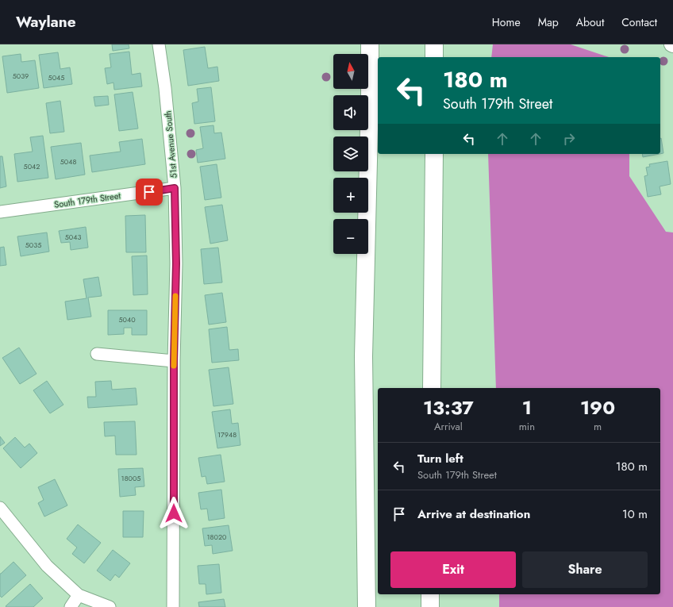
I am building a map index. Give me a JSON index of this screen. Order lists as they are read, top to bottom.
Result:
{
  "streets": {
    "street": ["51st Avenue South", "South 179th Street"]
  },
  "crossings": [
    ["51st Avenue South", "South 179th Street"]
  ],
  "house_numbers": [
    "5039",
    "5045",
    "5048",
    "5042",
    "5043",
    "5035",
    "5040",
    "17948",
    "18005",
    "18020"
  ],
  "north": "top",
  "page": {
    "header": "Waylane",
    "nav": [
      "Home",
      "Map",
      "About",
      "Contact"
    ],
    "map_buttons": ["+", "−"],
    "turn": ["180 m", "South 179th Street"],
    "eta": [
      "13:37",
      "Arrival",
      "1",
      "min",
      "190",
      "m"
    ],
    "list": [
      {
        "name": "Turn left",
        "note": "South 179th Street",
        "value": "180 m"
      },
      {
        "name": "Arrive at destination",
        "value": "10 m"
      }
    ],
    "buttons": ["Exit", "Share"]
  }
}
